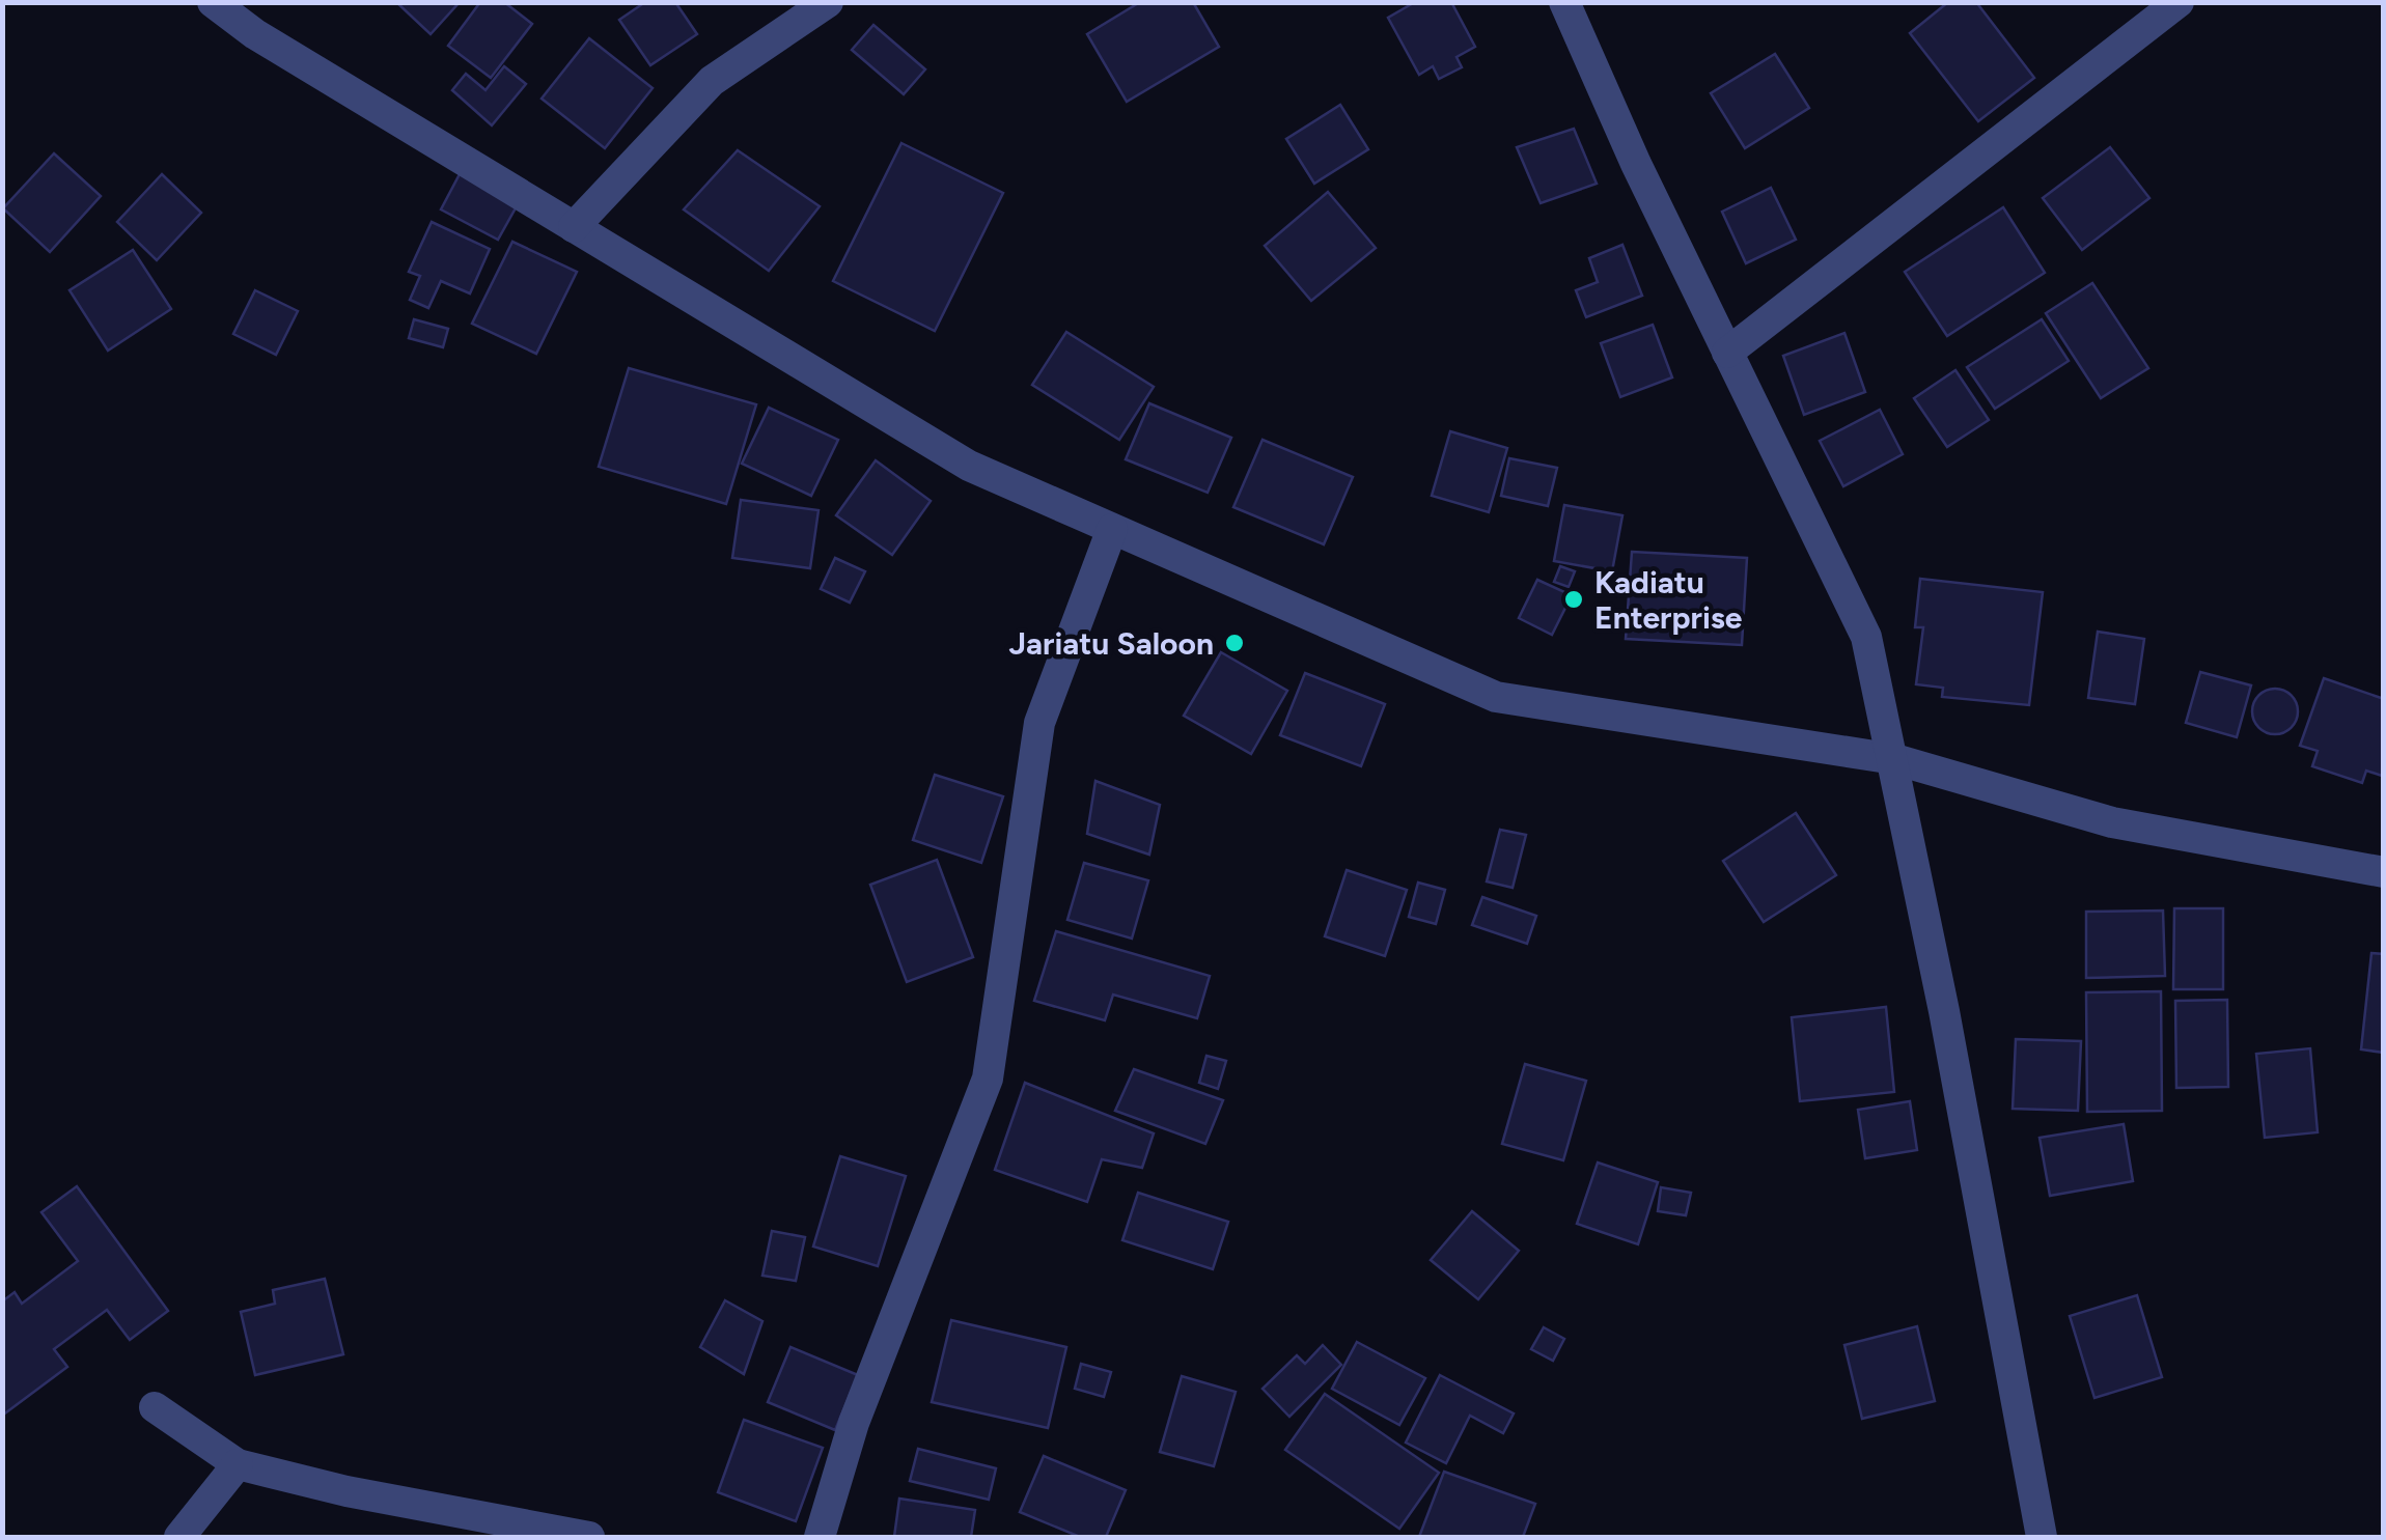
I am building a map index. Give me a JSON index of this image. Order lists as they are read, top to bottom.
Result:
{
  "places": ["Kadiatu Enterprise", "Jariatu Saloon"]
}
